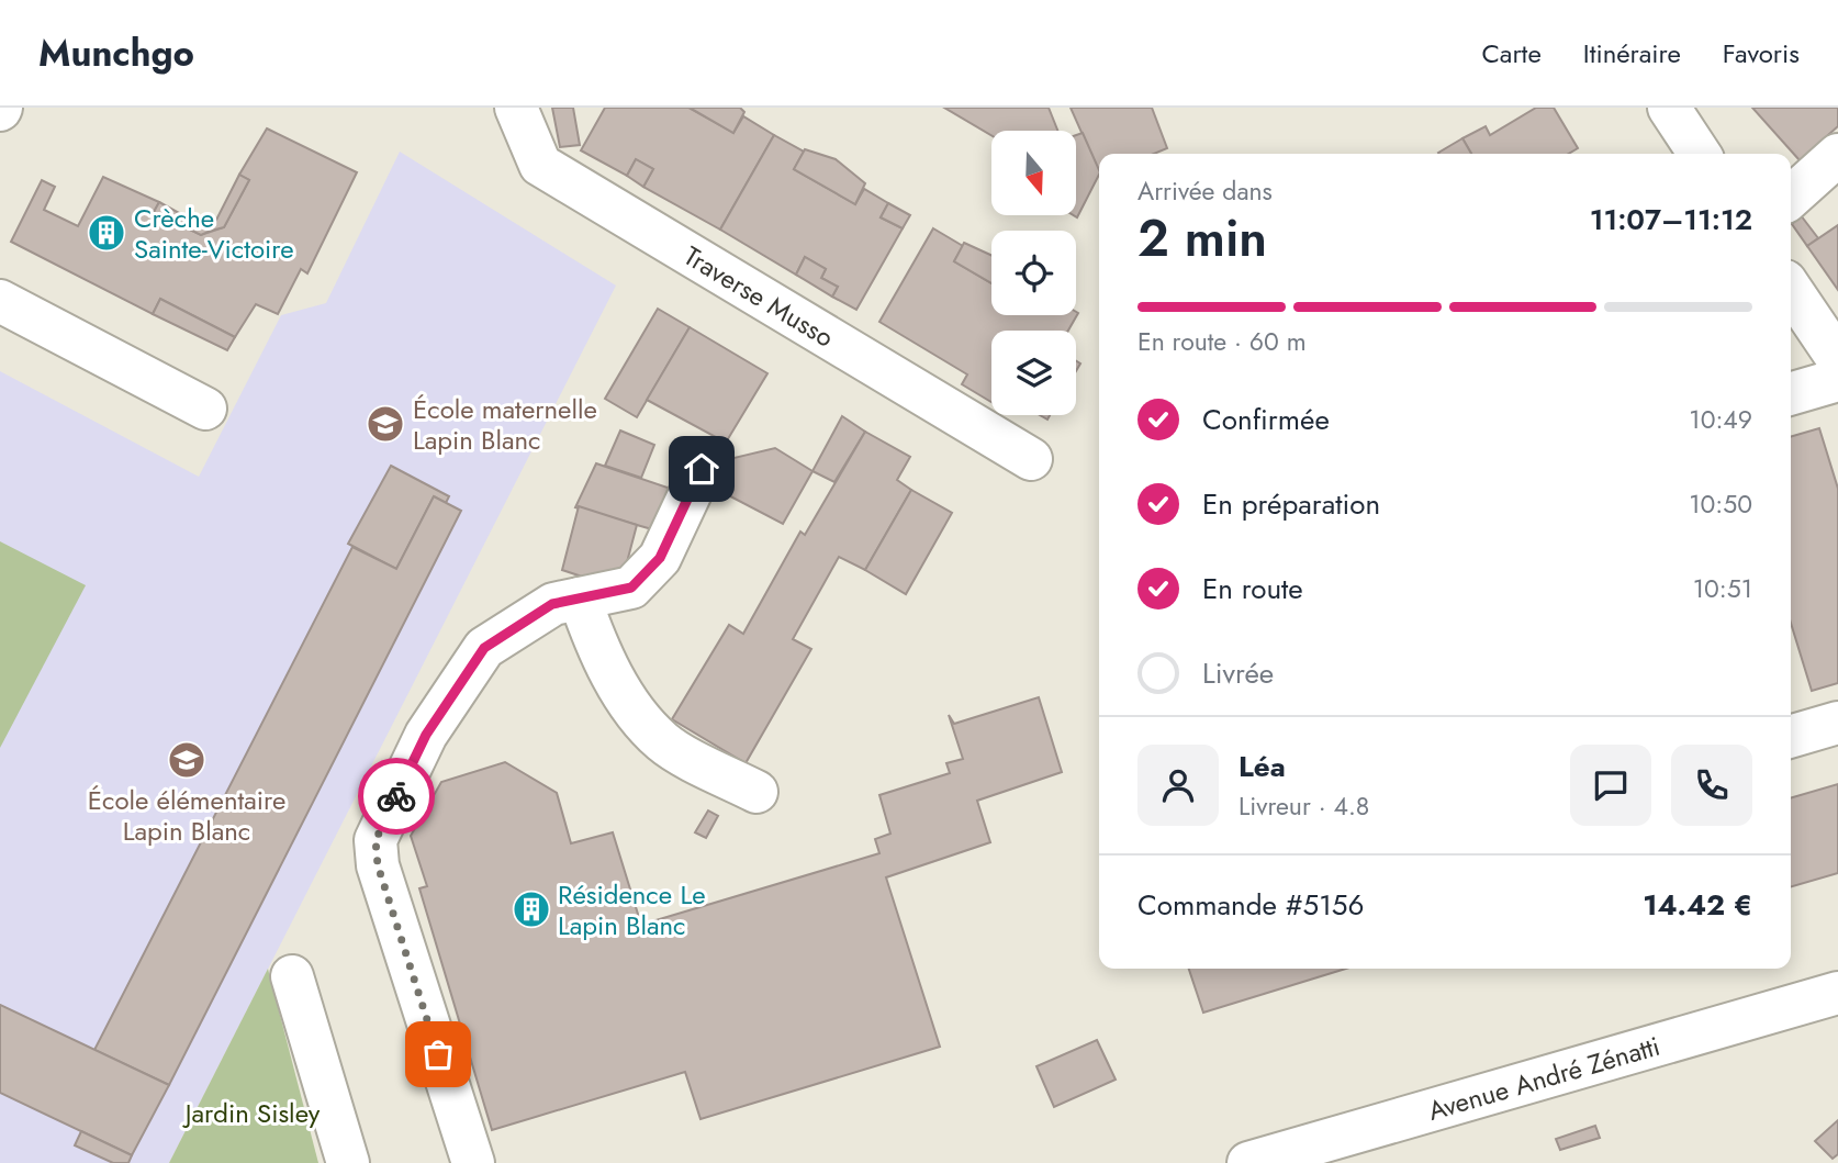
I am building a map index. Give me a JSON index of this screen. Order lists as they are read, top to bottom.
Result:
{
  "streets": {
    "street": ["Traverse Musso", "Avenue André Zénatti"]
  },
  "parks": ["Jardin Sisley"],
  "places": {
    "building": ["Crèche Sainte-Victoire", "Résidence Le Lapin Blanc"],
    "school or university": ["École maternelle Lapin Blanc", "École élémentaire Lapin Blanc"]
  },
  "north": "bottom",
  "page": {
    "header": "Munchgo",
    "nav": ["Carte", "Itinéraire", "Favoris"],
    "heading": ["2 min", "Arrivée dans", "11:07–11:12"],
    "panel": [
      "Léa",
      "Livreur · 4.8",
      "Commande #5156",
      "14.42 €"
    ],
    "bar": "En route · 60 m",
    "list": [
      ["Confirmée", "10:49"],
      ["En préparation", "10:50"],
      ["En route", "10:51"],
      "Livrée"
    ]
  }
}
